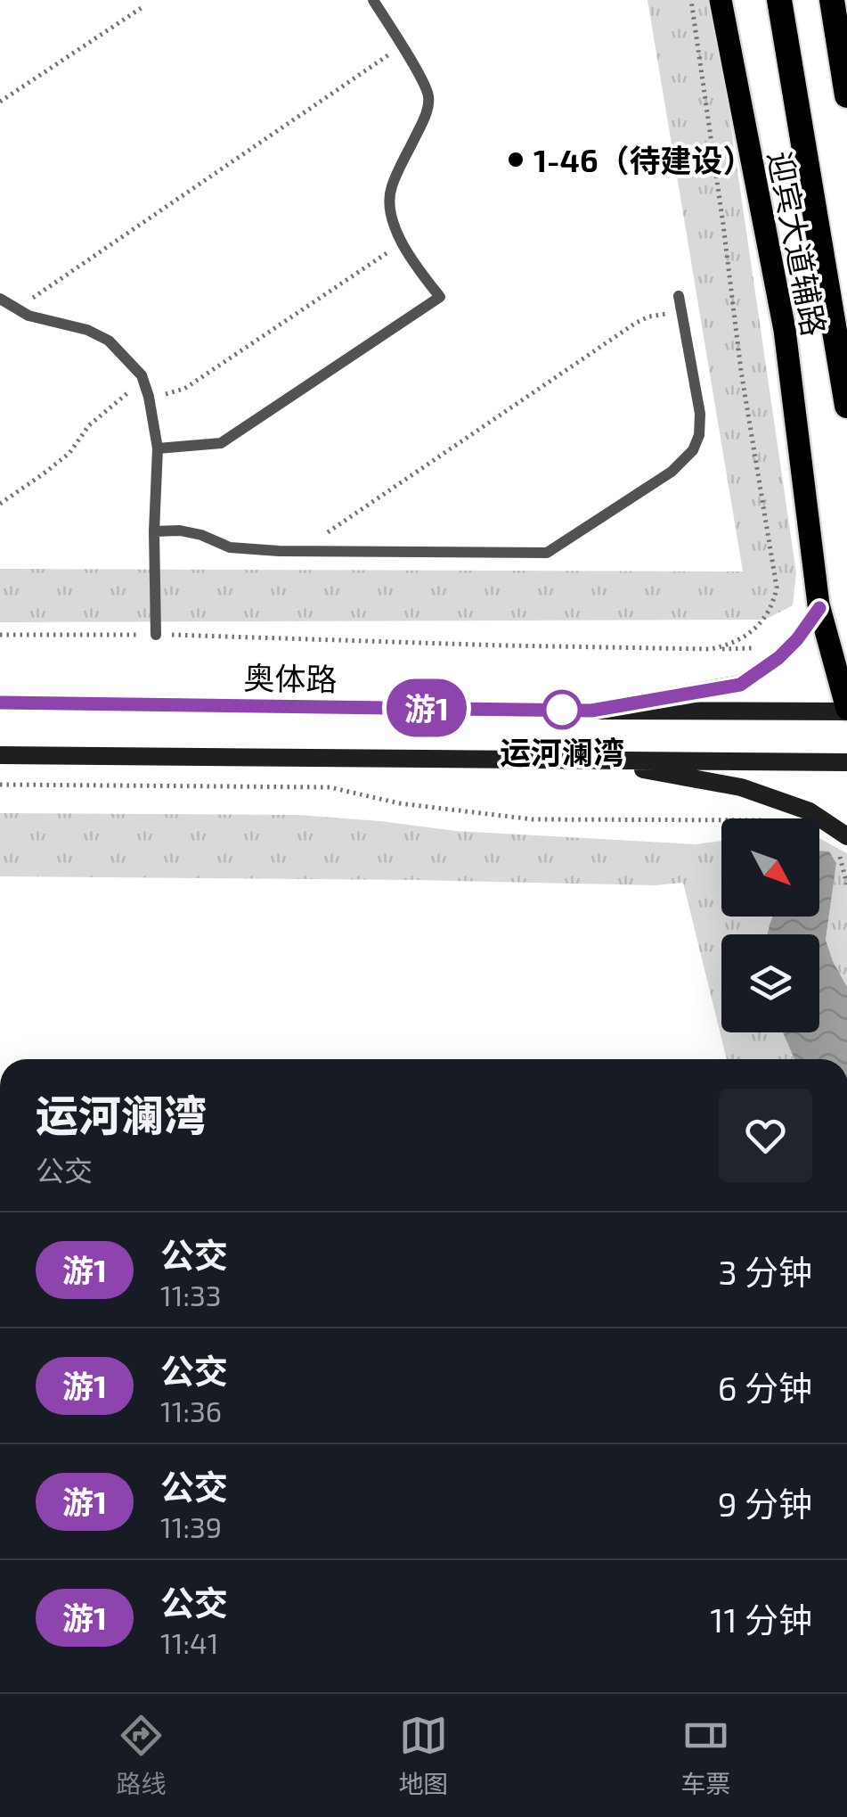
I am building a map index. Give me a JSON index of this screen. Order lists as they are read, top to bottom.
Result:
{
  "streets": {
    "main road": ["迎宾大道辅路", "奥体路"]
  },
  "crossings": [
    ["迎宾大道辅路", "奥体路"]
  ],
  "places": ["1-46（待建设）", "运河澜湾"],
  "lines": ["bus line 游1"],
  "north": "bottom right",
  "page": {
    "on_map": "游1",
    "heading": ["运河澜湾", "公交"],
    "list": [
      {
        "mark": "游1",
        "name": "公交",
        "note": "11:33",
        "value": "3 分钟"
      },
      {
        "mark": "游1",
        "name": "公交",
        "note": "11:36",
        "value": "6 分钟"
      },
      {
        "mark": "游1",
        "name": "公交",
        "note": "11:39",
        "value": "9 分钟"
      },
      {
        "mark": "游1",
        "name": "公交",
        "note": "11:41",
        "value": "11 分钟"
      }
    ],
    "tabs": ["路线", "地图", "车票"]
  }
}
